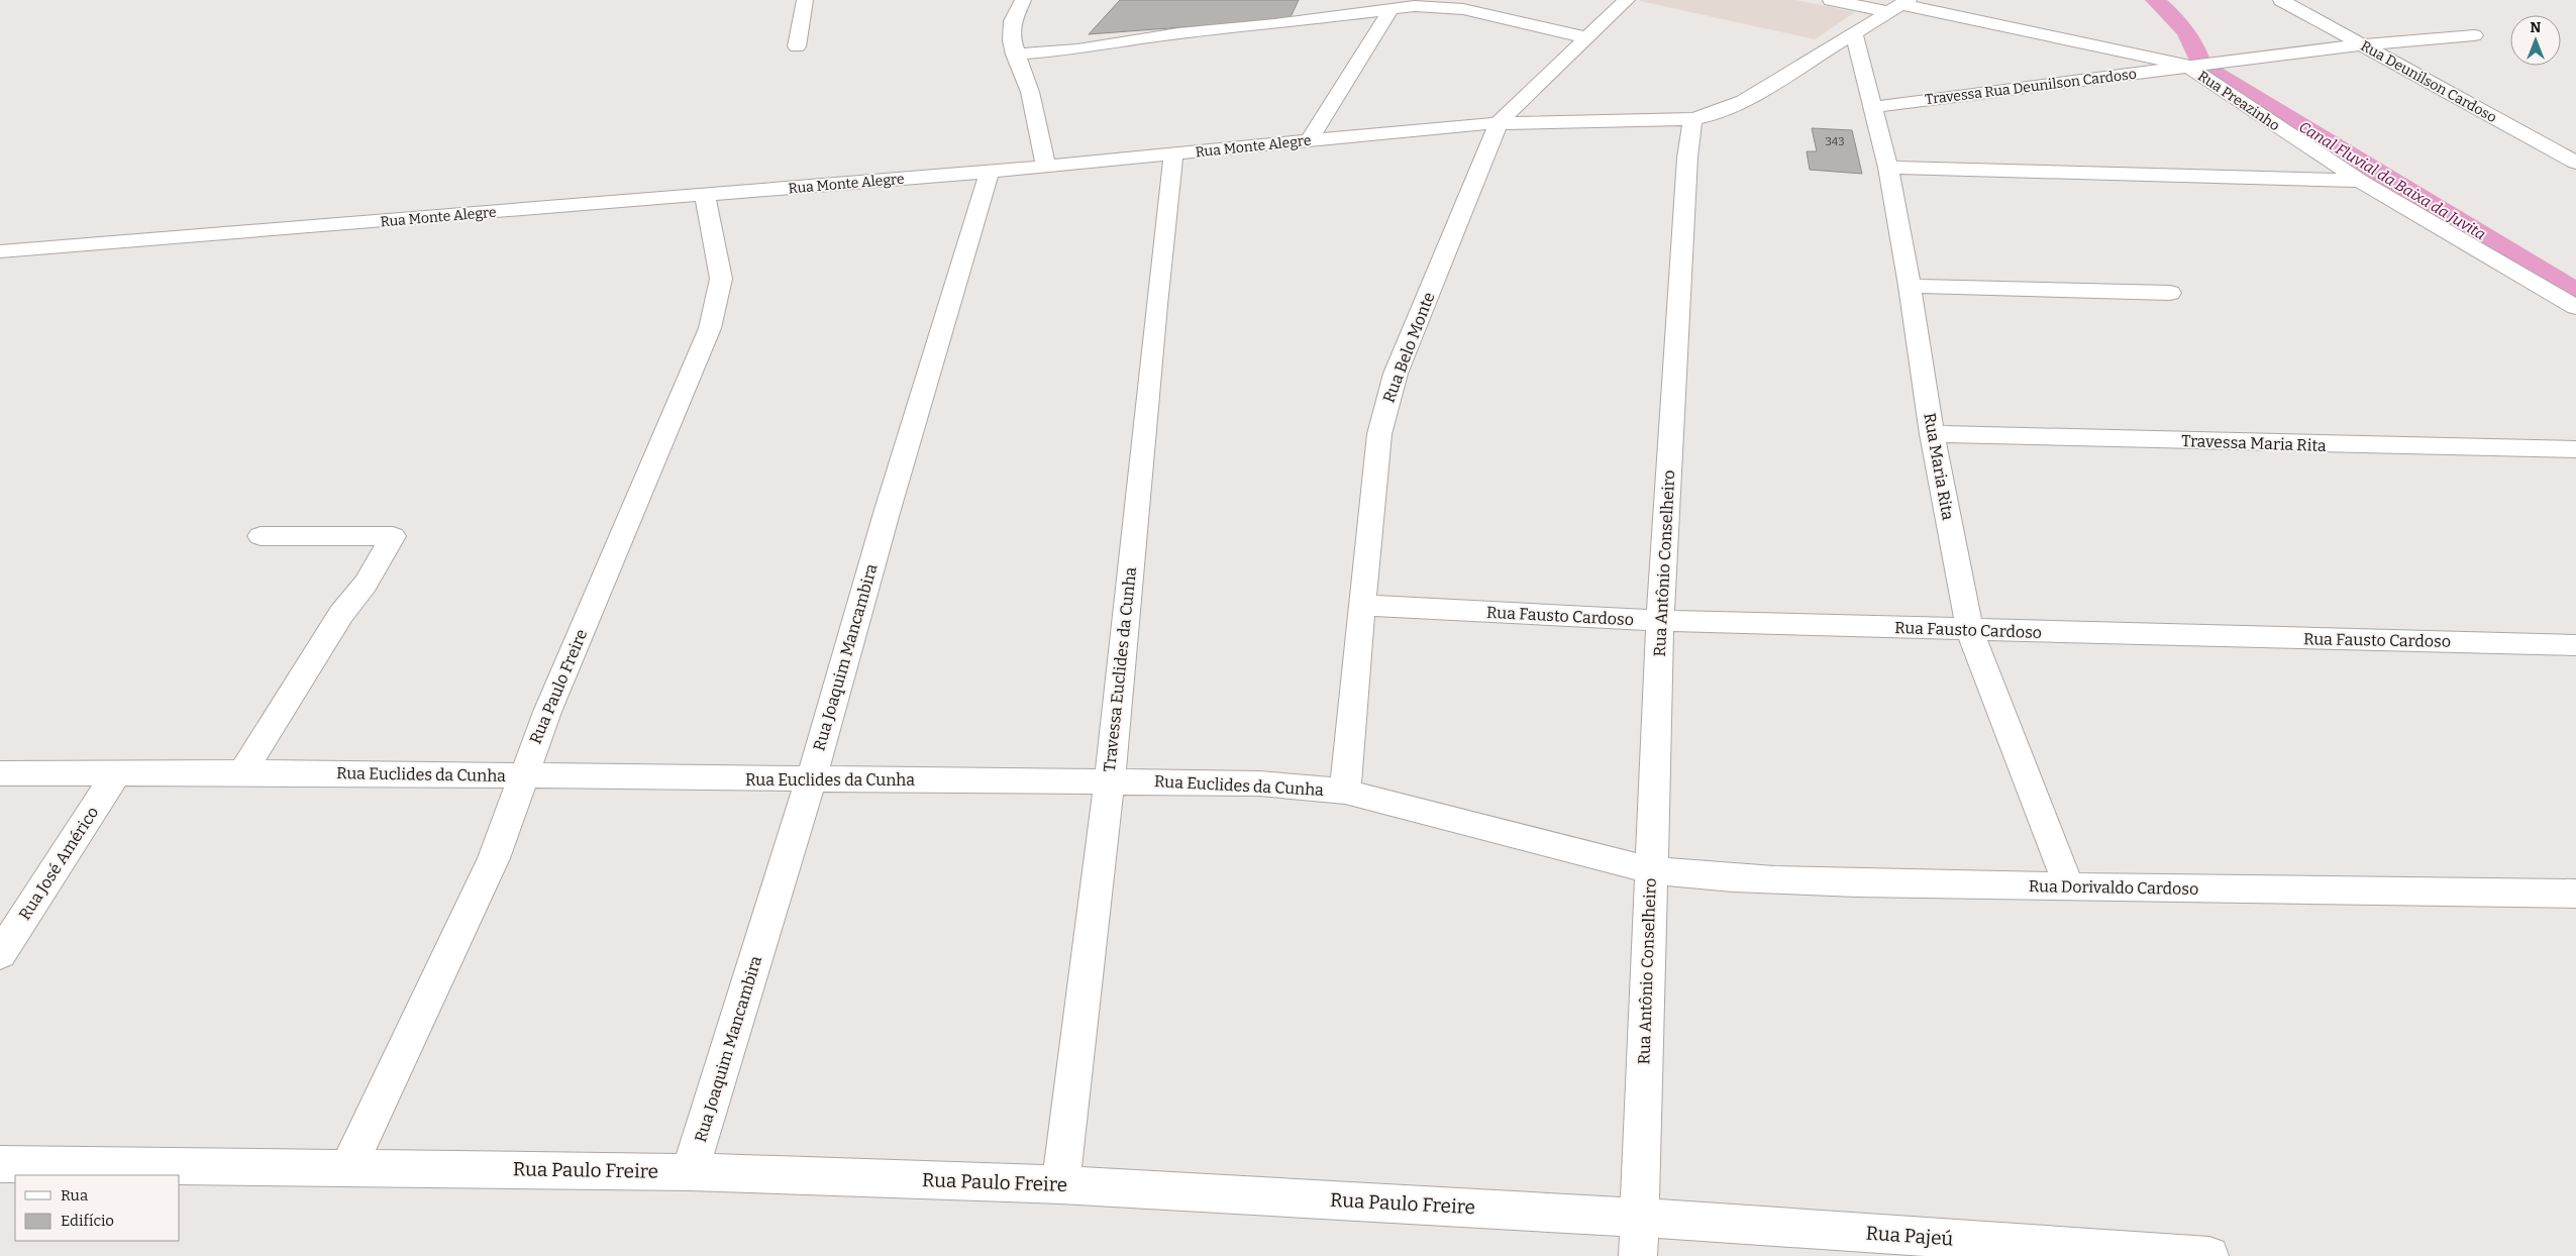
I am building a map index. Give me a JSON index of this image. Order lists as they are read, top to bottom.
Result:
{
  "streets": {
    "street": [
      "Rua Deunilson Cardoso",
      "Travessa Rua Deunilson Cardoso",
      "Rua Preazinho",
      "Rua Monte Alegre",
      "Rua Belo Monte",
      "Travessa Maria Rita",
      "Rua Maria Rita",
      "Rua Antônio Conselheiro",
      "Rua Fausto Cardoso",
      "Rua Joaquim Mancambira",
      "Travessa Euclides da Cunha",
      "Rua Paulo Freire",
      "Rua Euclides da Cunha",
      "Rua José Américo",
      "Rua Dorivaldo Cardoso",
      "Rua Pajeú"
    ]
  },
  "crossings": [
    ["Rua Deunilson Cardoso", "Travessa Rua Deunilson Cardoso"],
    ["Travessa Rua Deunilson Cardoso", "Rua Preazinho"],
    ["Travessa Rua Deunilson Cardoso", "Rua Maria Rita"],
    ["Rua Monte Alegre", "Rua Belo Monte"],
    ["Rua Monte Alegre", "Rua Antônio Conselheiro"],
    ["Rua Monte Alegre", "Rua Joaquim Mancambira"],
    ["Rua Monte Alegre", "Travessa Euclides da Cunha"],
    ["Rua Monte Alegre", "Rua Paulo Freire"],
    ["Rua Belo Monte", "Rua Fausto Cardoso"],
    ["Rua Belo Monte", "Rua Euclides da Cunha"],
    ["Travessa Maria Rita", "Rua Maria Rita"],
    ["Rua Maria Rita", "Rua Fausto Cardoso"],
    ["Rua Maria Rita", "Rua Dorivaldo Cardoso"],
    ["Rua Antônio Conselheiro", "Rua Fausto Cardoso"],
    ["Rua Antônio Conselheiro", "Rua Paulo Freire"],
    ["Rua Antônio Conselheiro", "Rua Euclides da Cunha"],
    ["Rua Antônio Conselheiro", "Rua Dorivaldo Cardoso"],
    ["Rua Antônio Conselheiro", "Rua Pajeú"],
    ["Rua Joaquim Mancambira", "Rua Paulo Freire"],
    ["Rua Joaquim Mancambira", "Rua Euclides da Cunha"],
    ["Travessa Euclides da Cunha", "Rua Paulo Freire"],
    ["Travessa Euclides da Cunha", "Rua Euclides da Cunha"],
    ["Rua Paulo Freire", "Rua Euclides da Cunha"],
    ["Rua Paulo Freire", "Rua Pajeú"],
    ["Rua Euclides da Cunha", "Rua José Américo"],
    ["Rua Euclides da Cunha", "Rua Dorivaldo Cardoso"]
  ],
  "water": ["Canal Fluvial da Baixa da Juvita"],
  "house_numbers": ["343"],
  "legend": ["Rua", "Edifício"],
  "north": "top"
}
